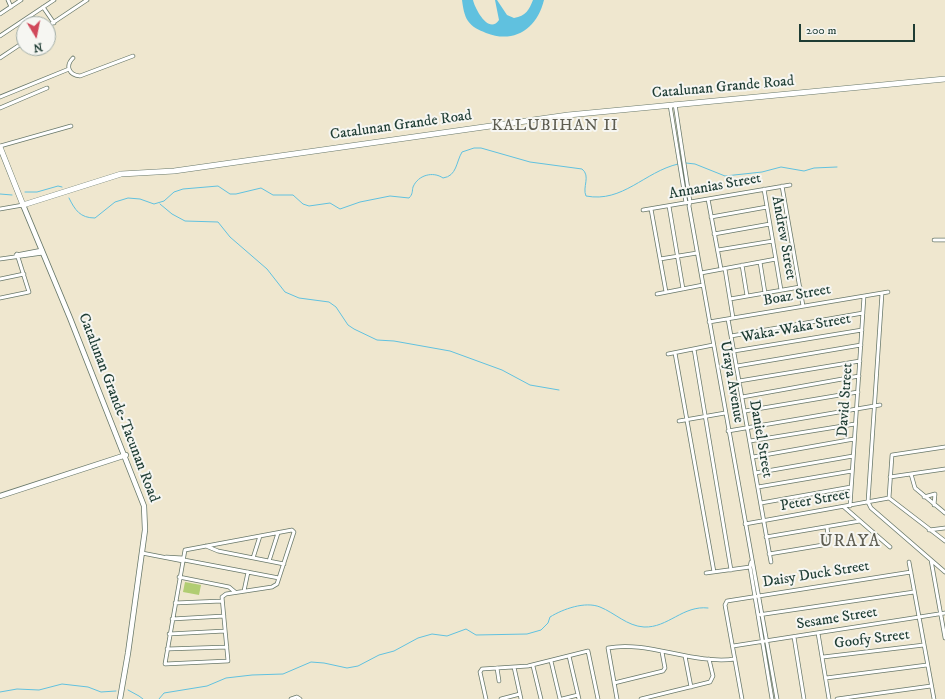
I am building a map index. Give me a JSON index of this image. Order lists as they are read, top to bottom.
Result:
{
  "streets": {
    "main road": ["Catalunan Grande Road", "Catalunan Grande-Tacunan Road"],
    "street": [
      "Annanias Street",
      "Andrew Street",
      "Boaz Street",
      "Waka-Waka Street",
      "Uraya Avenue",
      "David Street",
      "Daniel Street",
      "Peter Street",
      "Daisy Duck Street",
      "Sesame Street",
      "Goofy Street"
    ]
  },
  "crossings": [
    ["Catalunan Grande Road", "Catalunan Grande-Tacunan Road"],
    ["Annanias Street", "Andrew Street"],
    ["Annanias Street", "Uraya Avenue"],
    ["Boaz Street", "Uraya Avenue"],
    ["Boaz Street", "David Street"],
    ["Boaz Street", "Daniel Street"],
    ["Waka-Waka Street", "David Street"],
    ["Waka-Waka Street", "Daniel Street"],
    ["Uraya Avenue", "Peter Street"],
    ["Uraya Avenue", "Daisy Duck Street"],
    ["Uraya Avenue", "Sesame Street"],
    ["David Street", "Peter Street"],
    ["Daniel Street", "Peter Street"],
    ["Daisy Duck Street", "Sesame Street"]
  ],
  "districts": ["KALUBIHAN II", "URAYA"],
  "scale_bar": "200 m",
  "north": "bottom"
}
